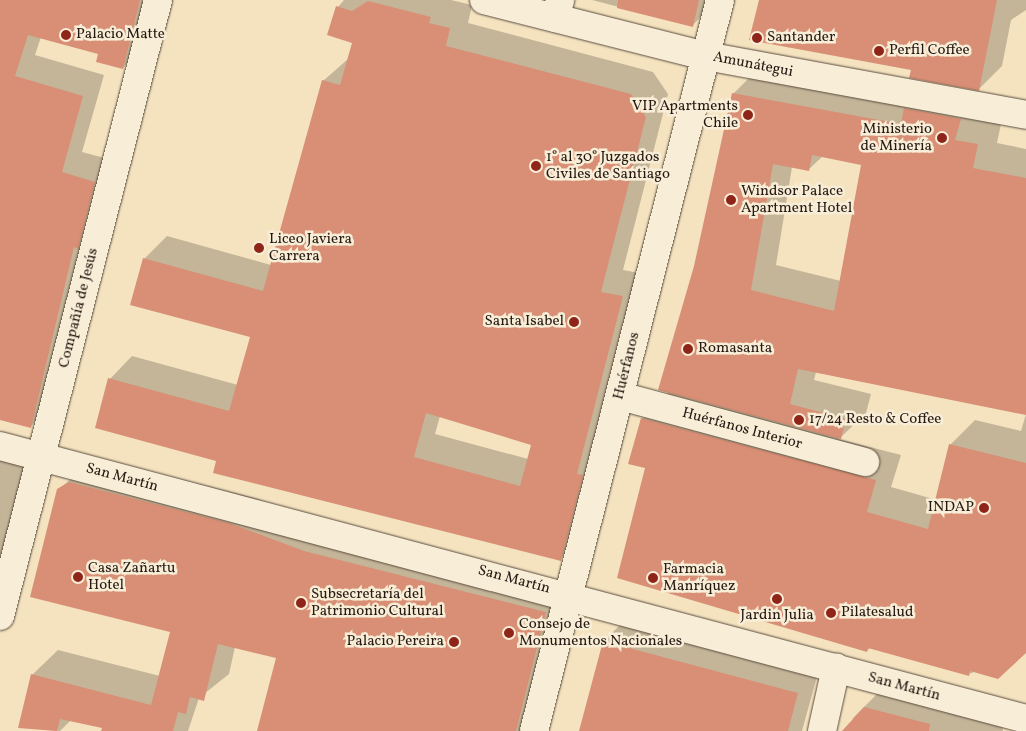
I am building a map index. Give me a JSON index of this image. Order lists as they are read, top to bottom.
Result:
{
  "streets": {
    "street": [
      "Amunátegui",
      "Compañía de Jesús",
      "Huérfanos",
      "Huérfanos Interior",
      "San Martín"
    ]
  },
  "crossings": [
    ["Amunátegui", "Huérfanos"],
    ["Compañía de Jesús", "San Martín"],
    ["Huérfanos", "Huérfanos Interior"],
    ["Huérfanos", "San Martín"]
  ],
  "places": [
    "Palacio Matte",
    "Santander",
    "Perfil Coffee",
    "VIP Apartments Chile",
    "Ministerio de Minería",
    "1° al 30° Juzgados Civiles de Santiago",
    "Windsor Palace Apartment Hotel",
    "Liceo Javiera Carrera",
    "Santa Isabel",
    "Romasanta",
    "17/24 Resto & Coffee",
    "INDAP",
    "Casa Zañartu Hotel",
    "Farmacia Manríquez",
    "Jardin Julia",
    "Subsecretaría del Patrimonio Cultural",
    "Pilatesalud",
    "Consejo de Monumentos Nacionales",
    "Palacio Pereira"
  ]
}
